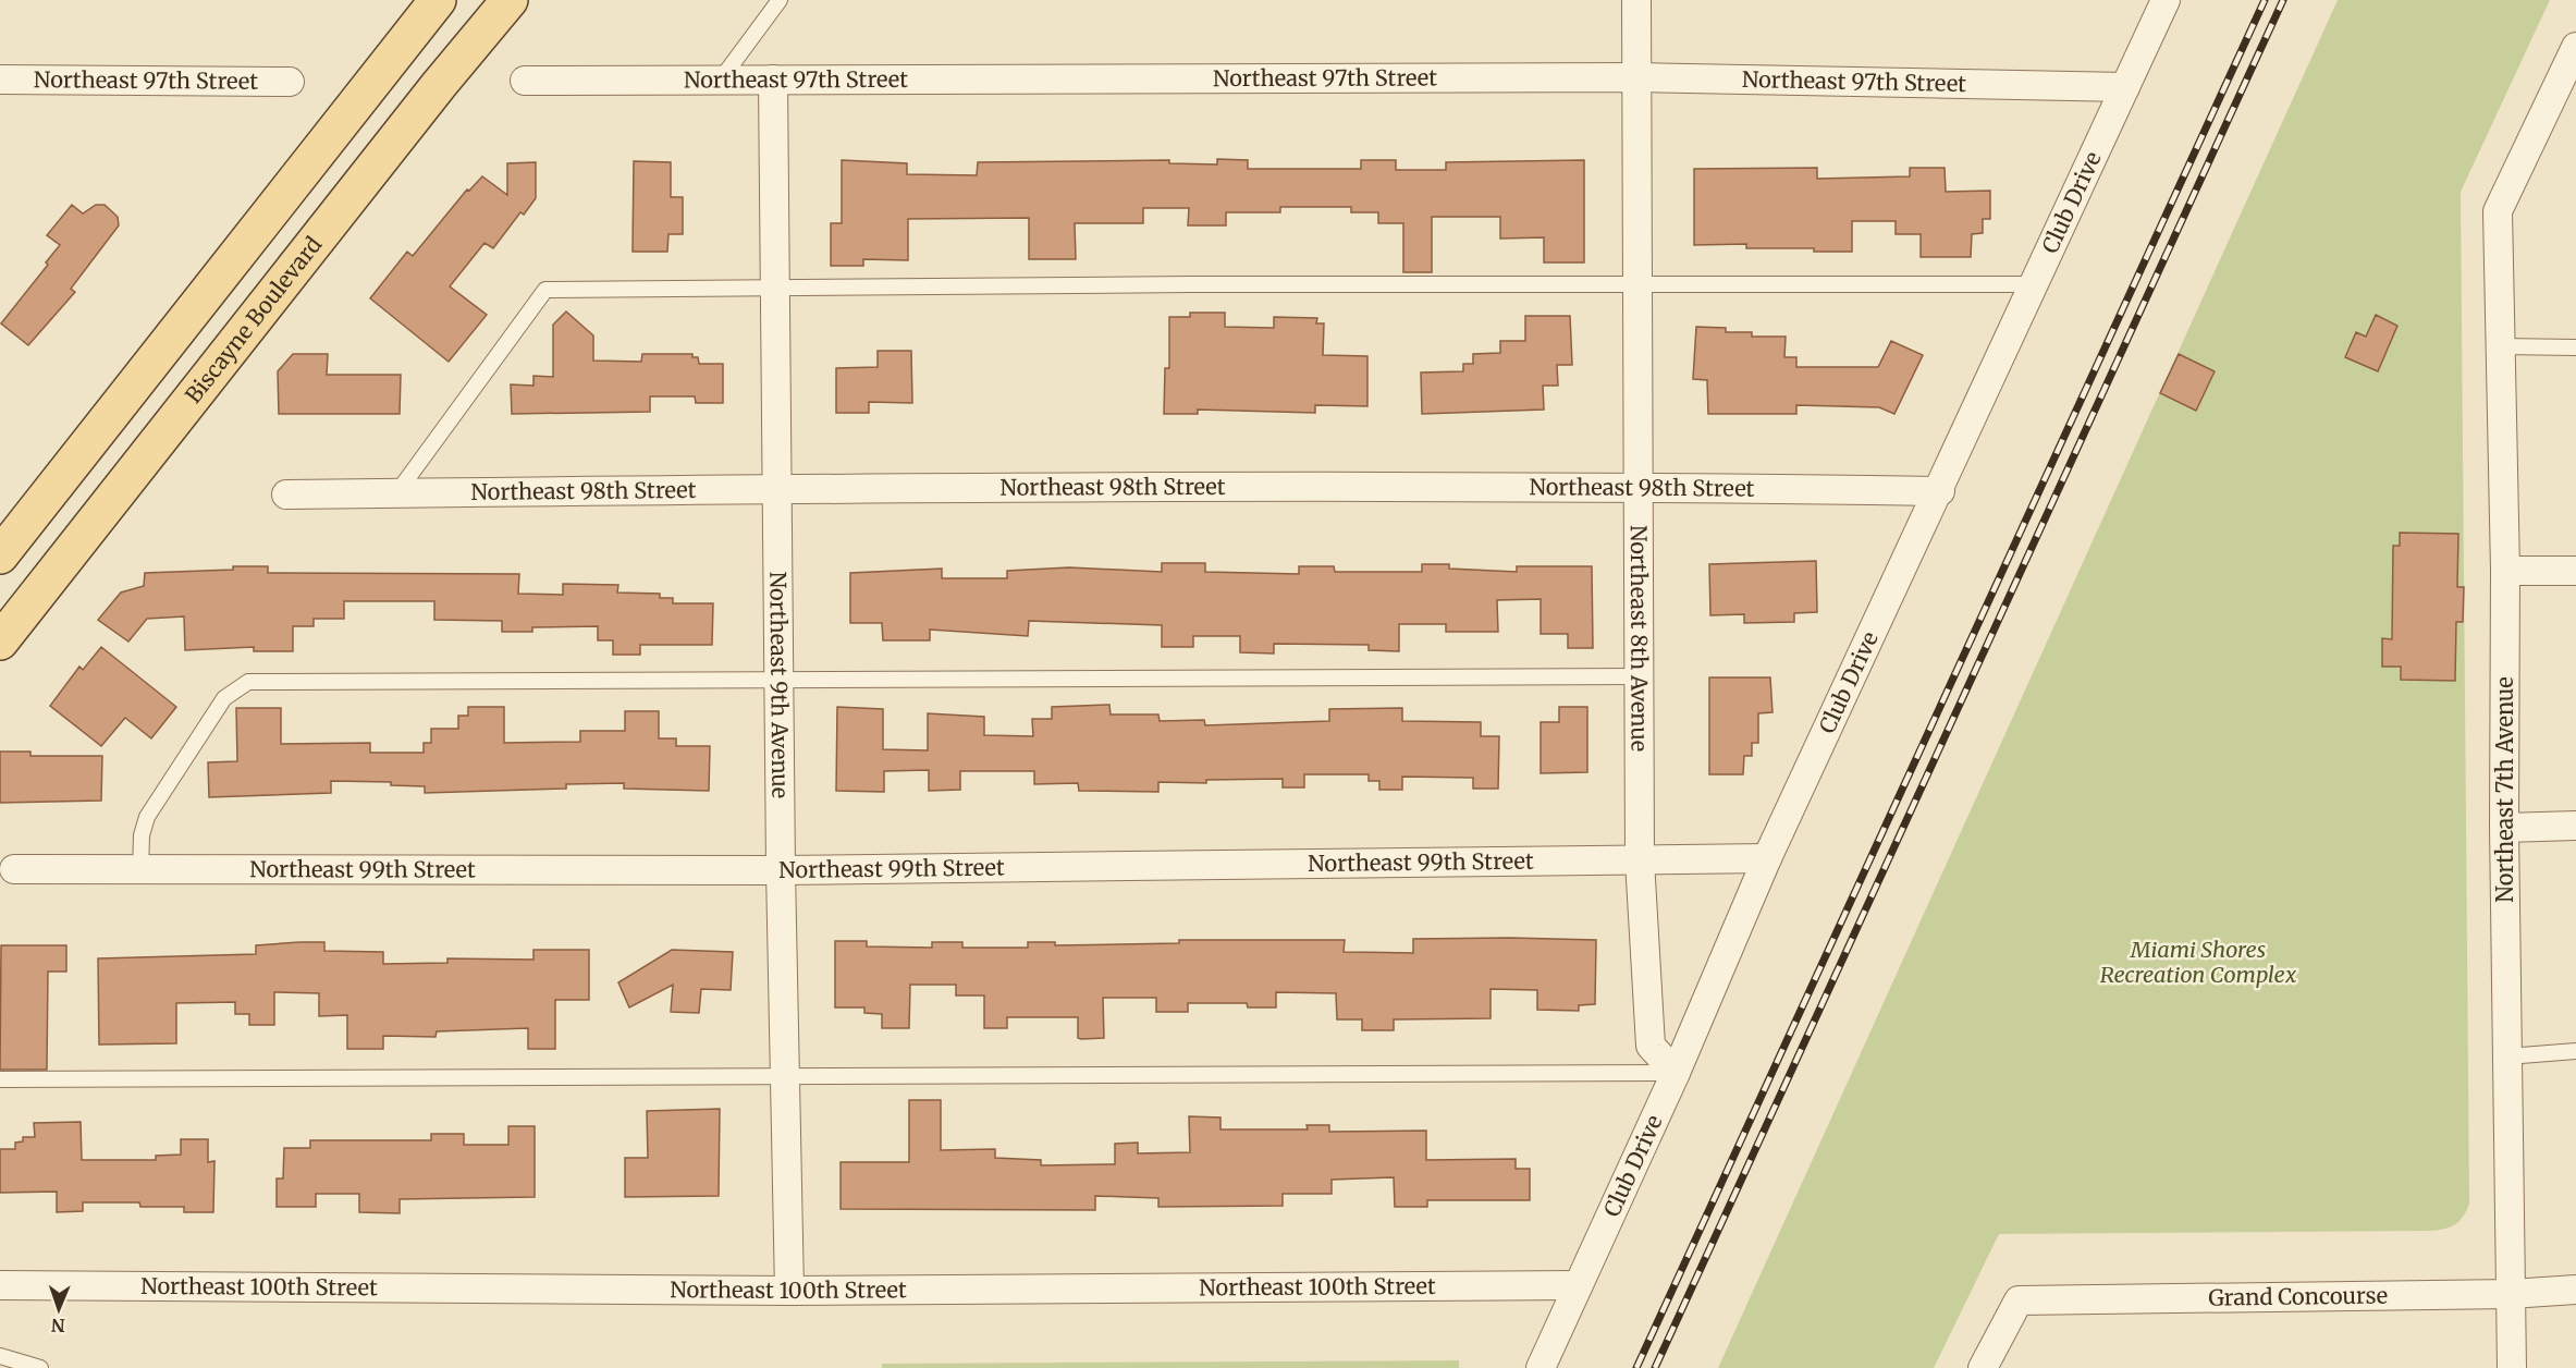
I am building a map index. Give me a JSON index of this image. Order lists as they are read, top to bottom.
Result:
{
  "streets": {
    "main road": ["Biscayne Boulevard"],
    "street": [
      "Northeast 97th Street",
      "Club Drive",
      "Northeast 98th Street",
      "Northeast 8th Avenue",
      "Northeast 9th Avenue",
      "Northeast 7th Avenue",
      "Northeast 99th Street",
      "Northeast 100th Street",
      "Grand Concourse"
    ]
  },
  "crossings": [
    ["Northeast 97th Street", "Club Drive"],
    ["Northeast 97th Street", "Northeast 8th Avenue"],
    ["Northeast 97th Street", "Northeast 9th Avenue"],
    ["Club Drive", "Northeast 98th Street"],
    ["Club Drive", "Northeast 8th Avenue"],
    ["Club Drive", "Northeast 99th Street"],
    ["Club Drive", "Northeast 100th Street"],
    ["Northeast 98th Street", "Northeast 8th Avenue"],
    ["Northeast 98th Street", "Northeast 9th Avenue"],
    ["Northeast 8th Avenue", "Northeast 99th Street"],
    ["Northeast 9th Avenue", "Northeast 99th Street"],
    ["Northeast 9th Avenue", "Northeast 100th Street"],
    ["Northeast 7th Avenue", "Grand Concourse"]
  ],
  "parks": ["Miami Shores Recreation Complex"],
  "north": "bottom"
}
